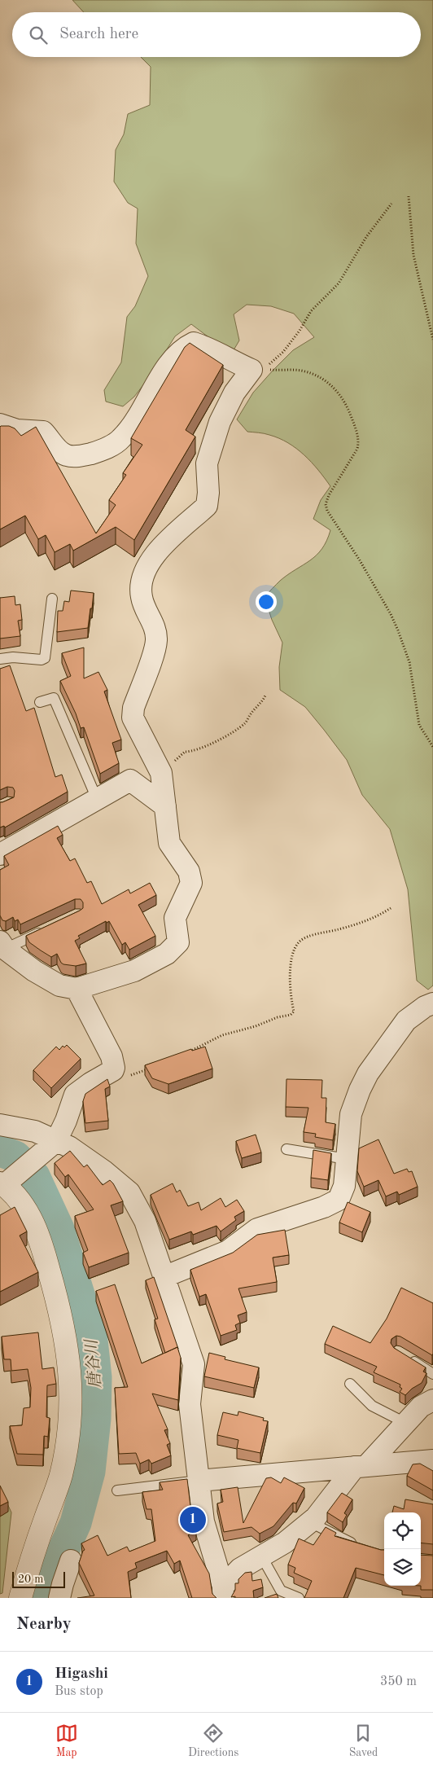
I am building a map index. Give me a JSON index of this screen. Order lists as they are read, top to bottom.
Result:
{
  "water": ["唐谷川"],
  "scale_bar": "20 m",
  "page": {
    "search": "Search here",
    "pins": "1",
    "scale": "20 m",
    "heading": "Nearby",
    "list": [
      {
        "mark": "1",
        "name": "Higashi",
        "note": "Bus stop",
        "value": "350 m"
      }
    ],
    "nav": ["Map", "Directions", "Saved"]
  }
}
